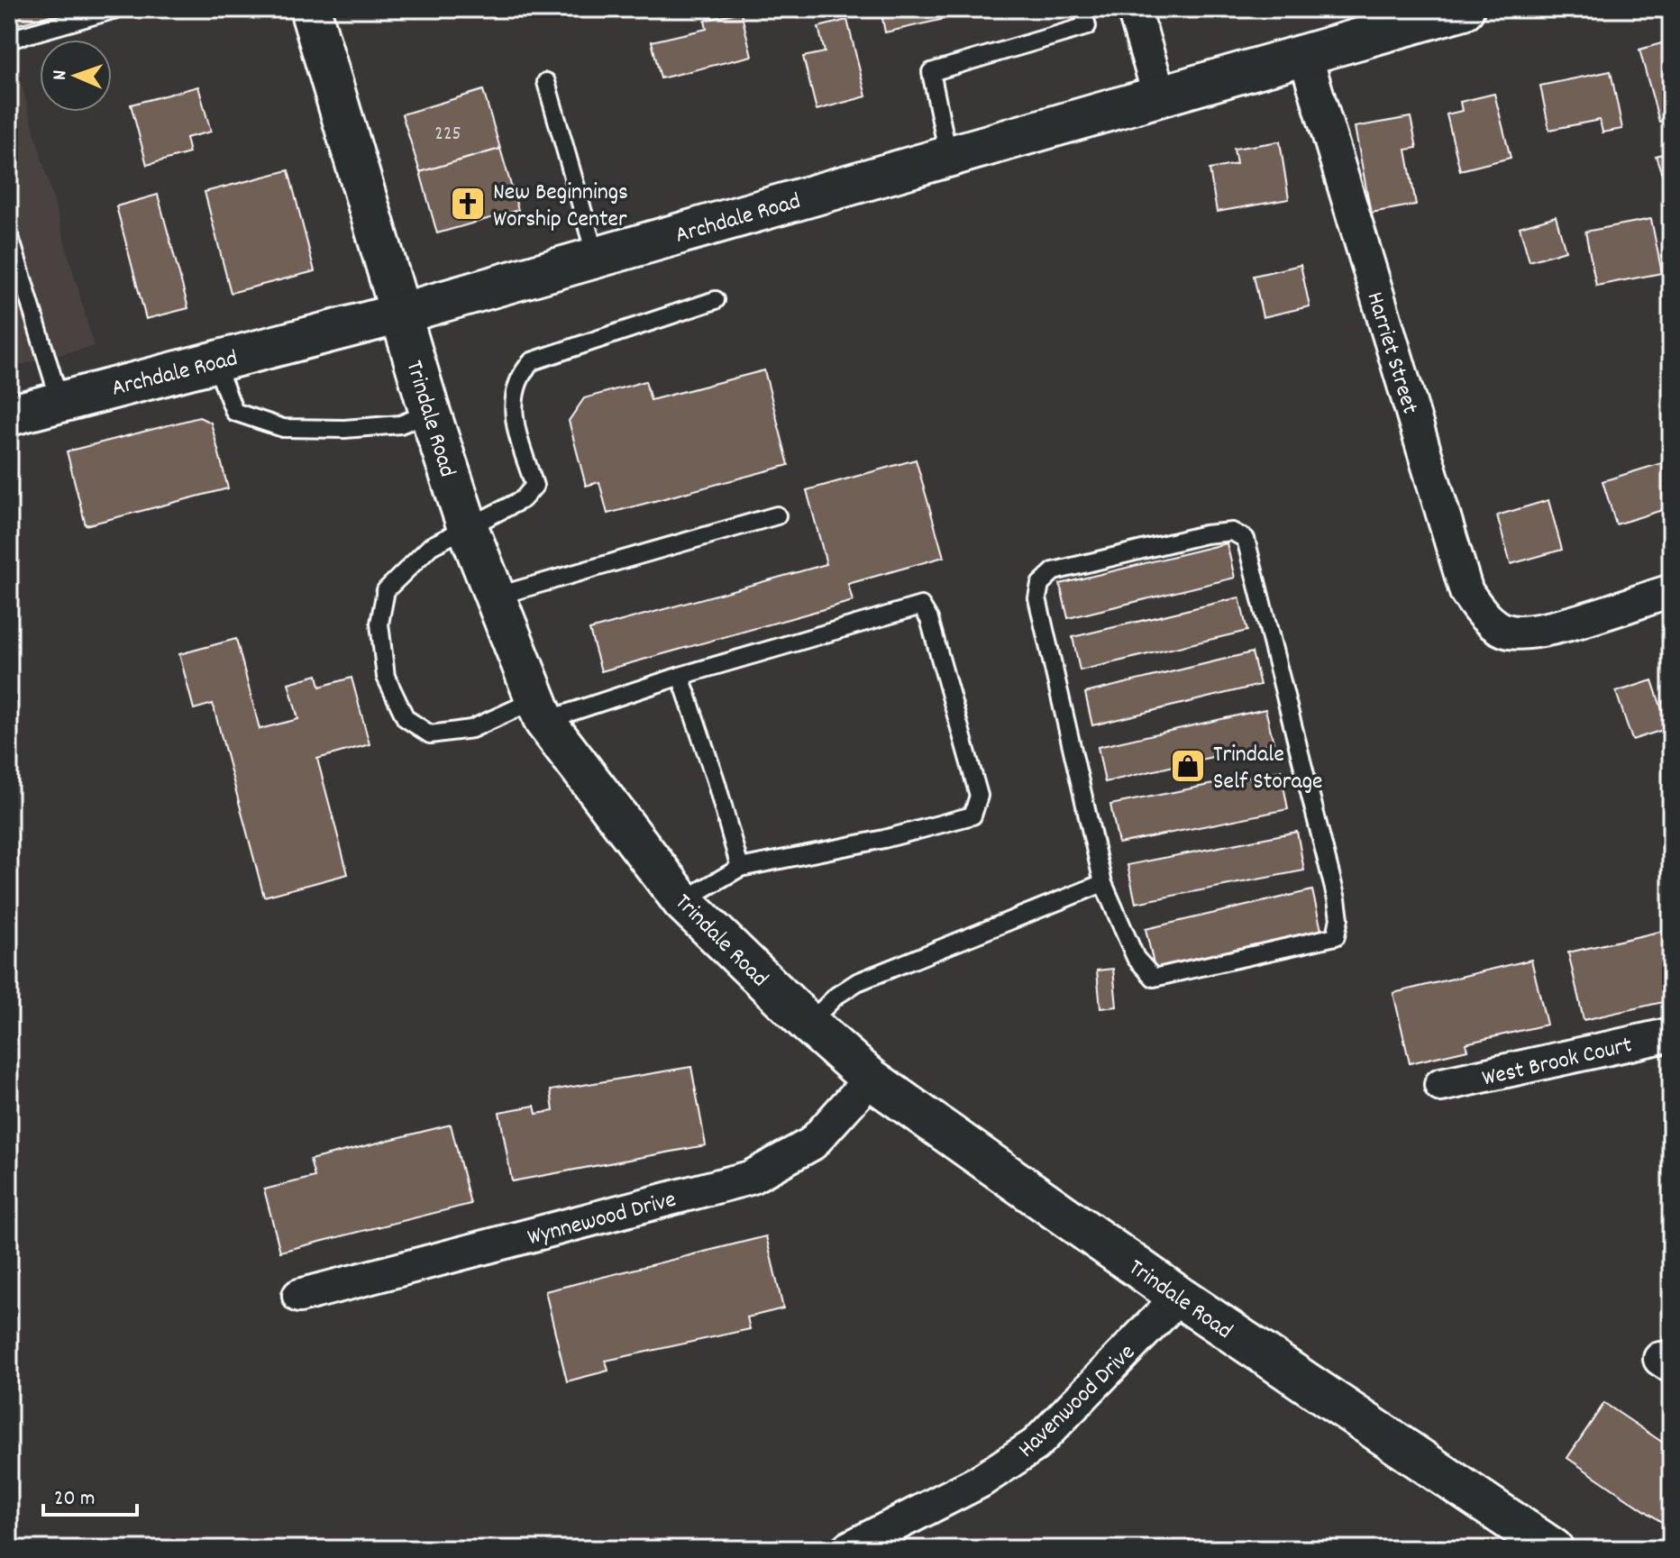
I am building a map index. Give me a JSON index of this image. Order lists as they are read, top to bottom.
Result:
{
  "streets": {
    "main road": ["Archdale Road", "Trindale Road"],
    "street": [
      "Harriet Street",
      "West Brook Court",
      "Wynnewood Drive",
      "Havenwood Drive"
    ]
  },
  "crossings": [
    ["Archdale Road", "Harriet Street"],
    ["Archdale Road", "Trindale Road"],
    ["Trindale Road", "Wynnewood Drive"],
    ["Trindale Road", "Havenwood Drive"]
  ],
  "places": {
    "church": ["New Beginnings Worship Center"],
    "shop": ["Trindale Self Storage"]
  },
  "house_numbers": ["225"],
  "scale_bar": "20 m",
  "north": "left"
}
